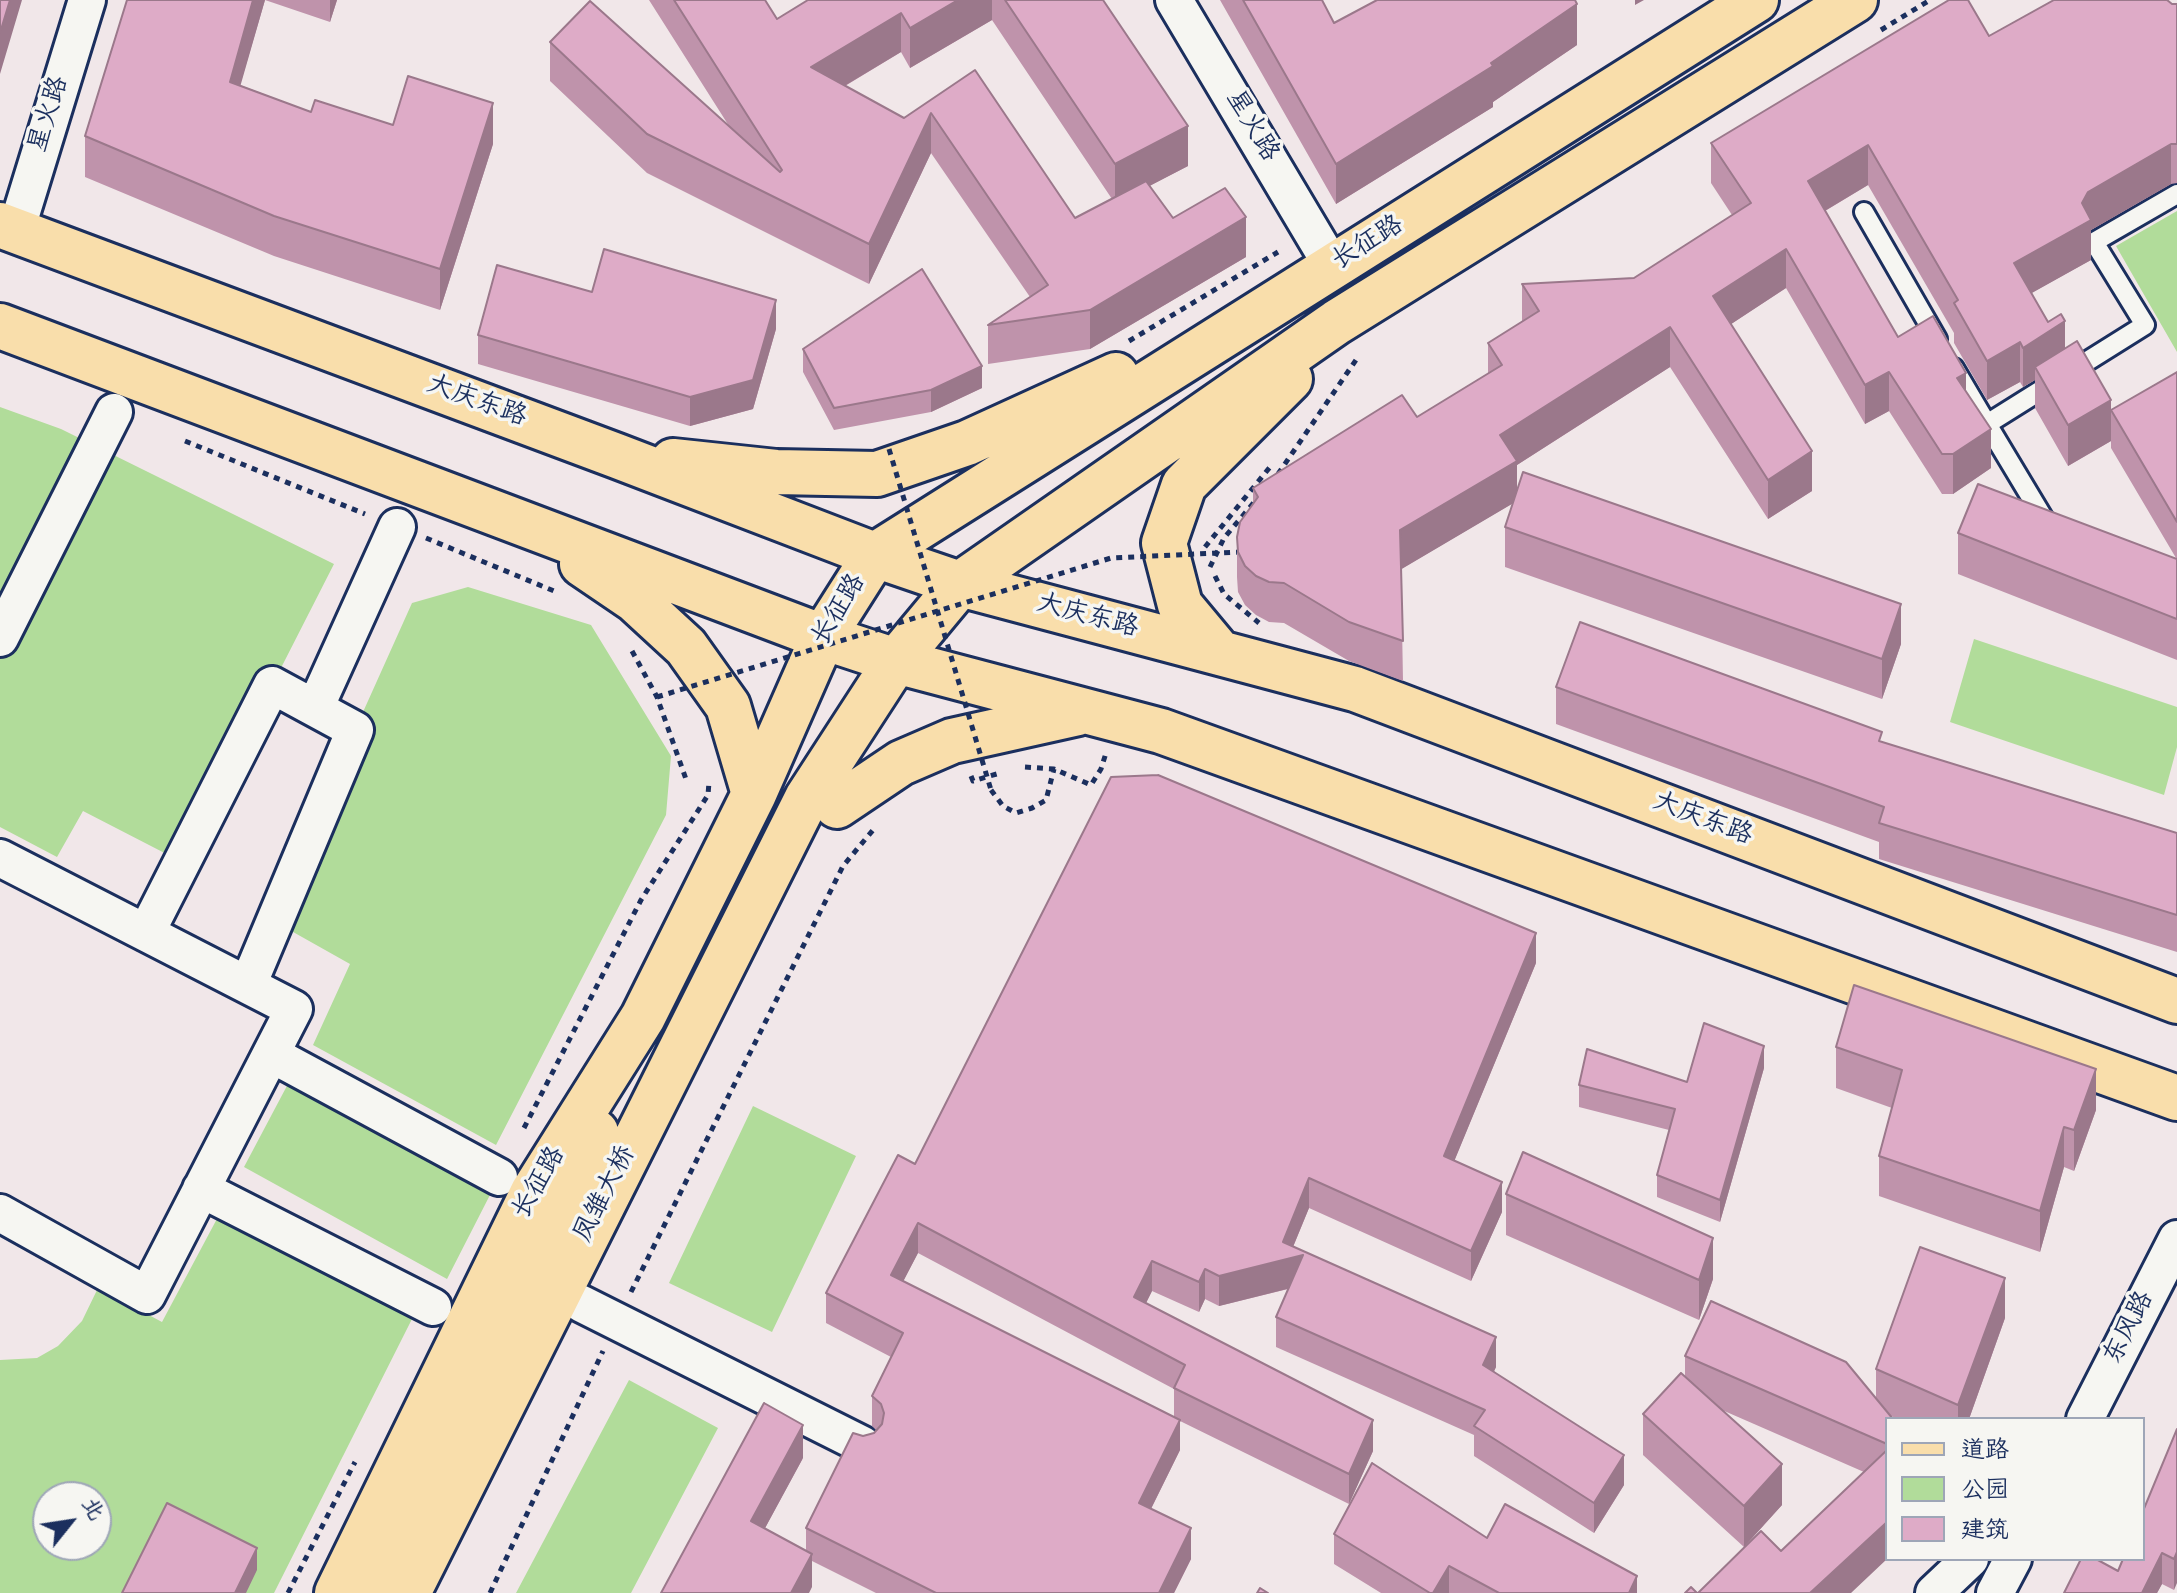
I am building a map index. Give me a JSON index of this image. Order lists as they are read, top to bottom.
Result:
{
  "streets": {
    "main road": ["长征路", "大庆东路", "凤雏大桥"],
    "street": ["星火路", "东风路"]
  },
  "crossings": [
    ["星火路", "大庆东路"],
    ["长征路", "大庆东路"],
    ["长征路", "凤雏大桥"]
  ],
  "legend": ["道路", "公园", "建筑"],
  "north": "top right"
}
